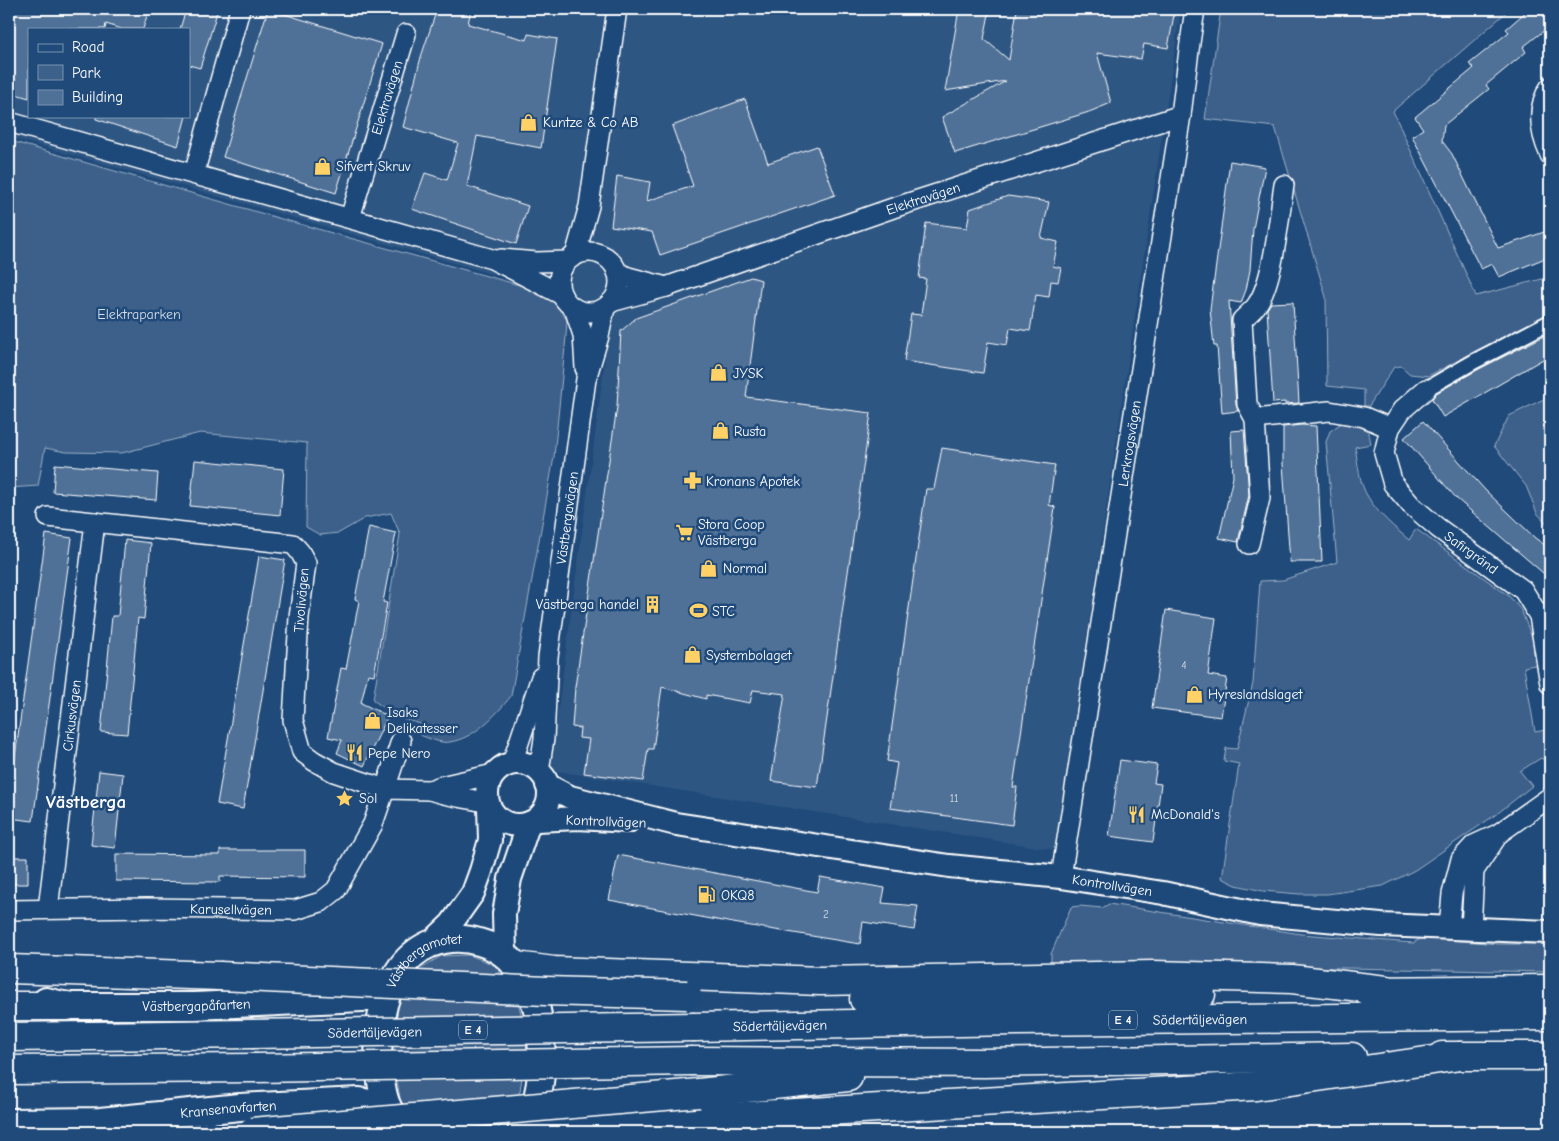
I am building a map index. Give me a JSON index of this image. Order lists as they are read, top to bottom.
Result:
{
  "streets": {
    "highway": ["Södertäljevägen", "E 4"],
    "main road": ["Västbergamotet", "Västbergapåfarten", "Kransenavfarten"],
    "street": [
      "Elektravägen",
      "Lerkrogsvägen",
      "Västbergavägen",
      "Safirgränd",
      "Tivolivägen",
      "Cirkusvägen",
      "Kontrollvägen",
      "Karusellvägen"
    ]
  },
  "crossings": [
    ["Elektravägen", "Lerkrogsvägen"],
    ["Elektravägen", "Västbergavägen"],
    ["Lerkrogsvägen", "Kontrollvägen"],
    ["Västbergavägen", "Kontrollvägen"],
    ["Tivolivägen", "Cirkusvägen"],
    ["Tivolivägen", "Karusellvägen"],
    ["Cirkusvägen", "Karusellvägen"],
    ["Västbergamotet", "Västbergapåfarten"],
    ["Västbergamotet", "Kransenavfarten"]
  ],
  "districts": ["Västberga"],
  "parks": ["Elektraparken"],
  "places": {
    "shop": [
      "Kuntze & Co AB",
      "Sifvert Skruv",
      "JYSK",
      "Rusta",
      "Normal",
      "Systembolaget",
      "Hyreslandslaget",
      "Isaks Delikatesser"
    ],
    "pharmacy": ["Kronans Apotek"],
    "supermarket": ["Stora Coop Västberga"],
    "building": ["Västberga handel"],
    "sports": ["STC"],
    "restaurant": ["Pepe Nero", "McDonald's"],
    "place": ["Sol"],
    "fuel station": ["OKQ8"]
  },
  "house_numbers": ["4", "11", "2"],
  "legend": ["Road", "Park", "Building"]
}
